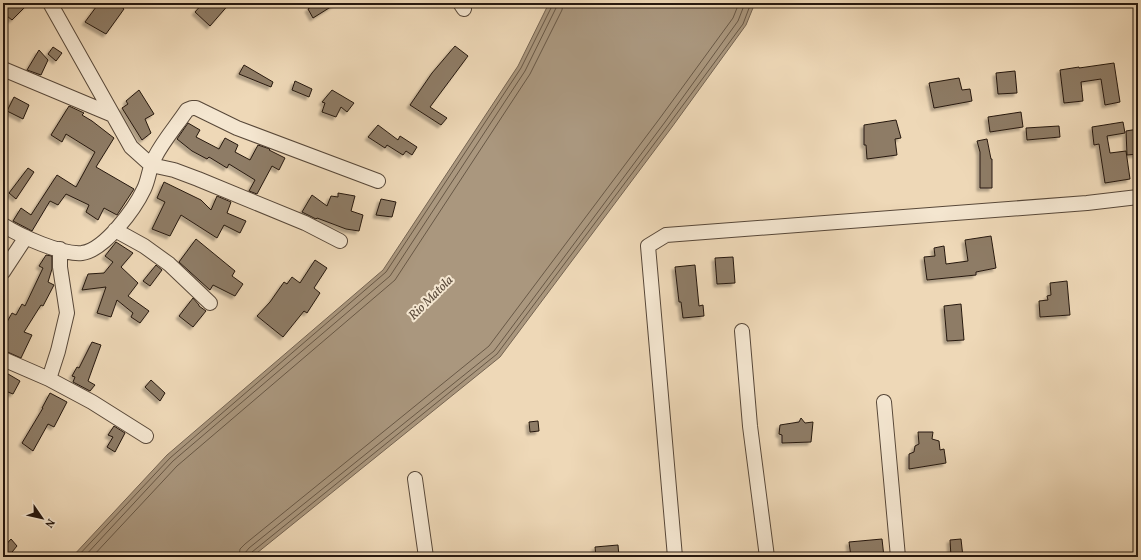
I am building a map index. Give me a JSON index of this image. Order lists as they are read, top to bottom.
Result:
{
  "water": ["Rio Matola"],
  "north": "bottom right"
}
